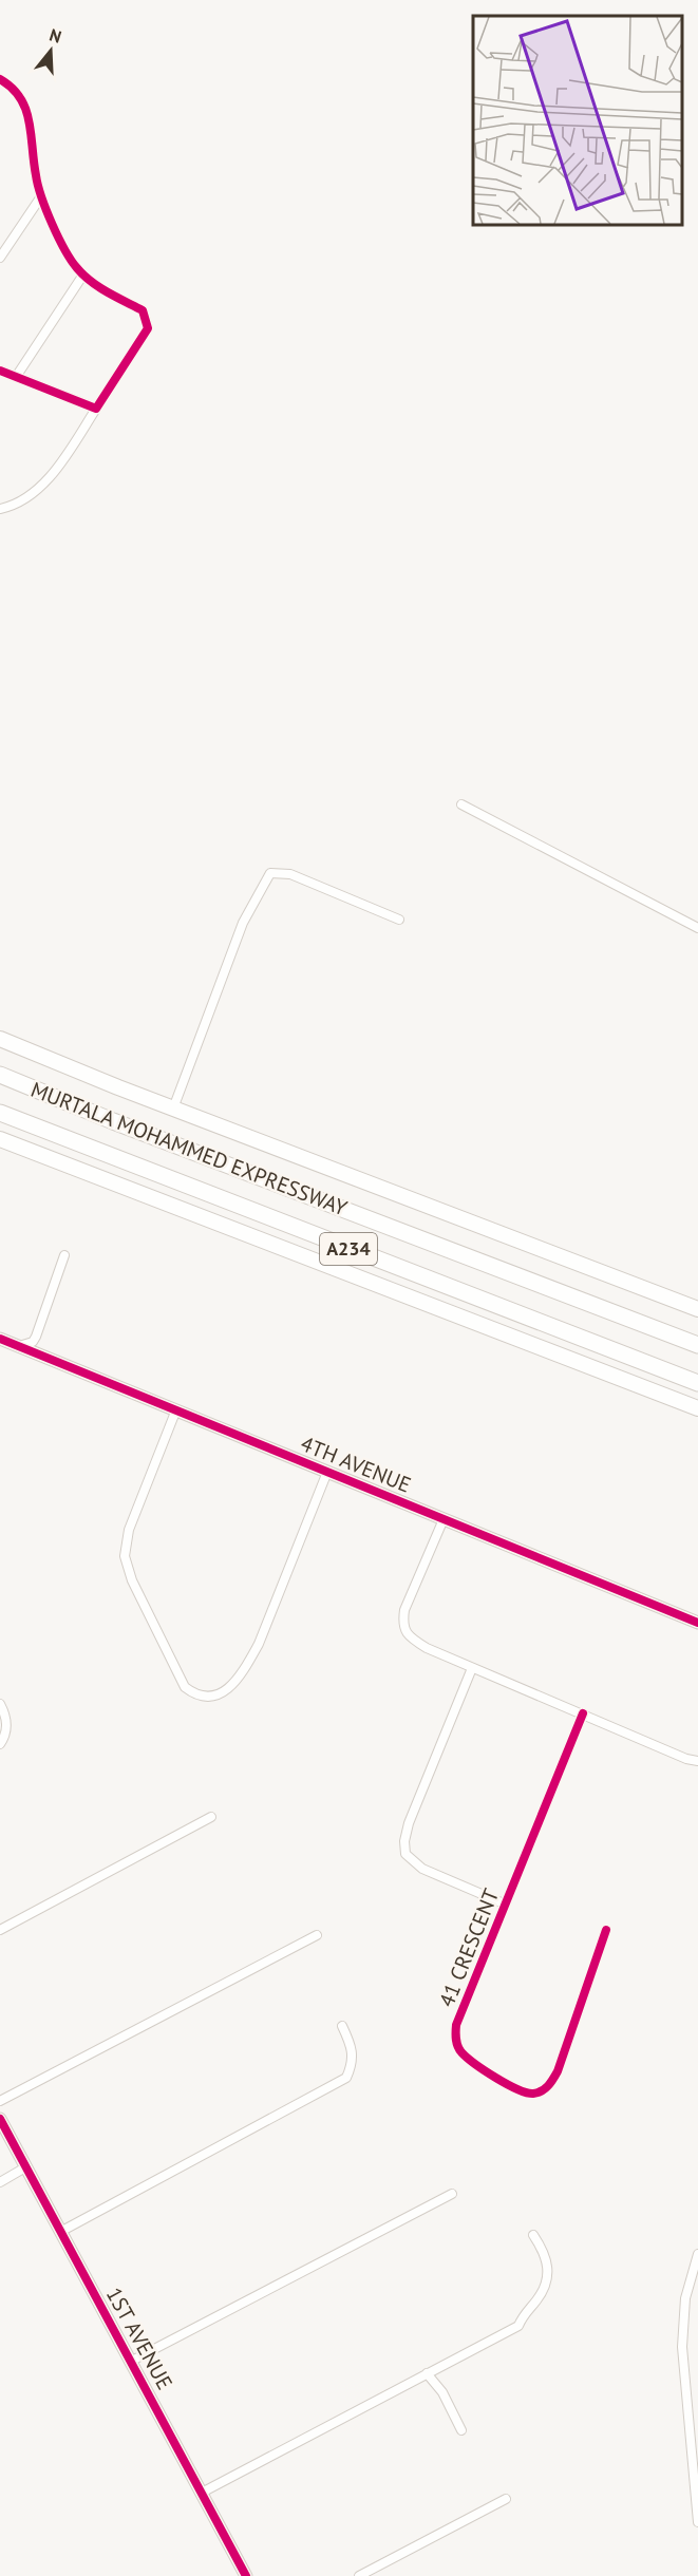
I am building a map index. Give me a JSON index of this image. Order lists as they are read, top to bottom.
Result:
{
  "streets": {
    "highway": ["MURTALA MOHAMMED EXPRESSWAY", "A234"],
    "street": ["4TH AVENUE", "41 CRESCENT", "1ST AVENUE"]
  },
  "north": "top"
}
